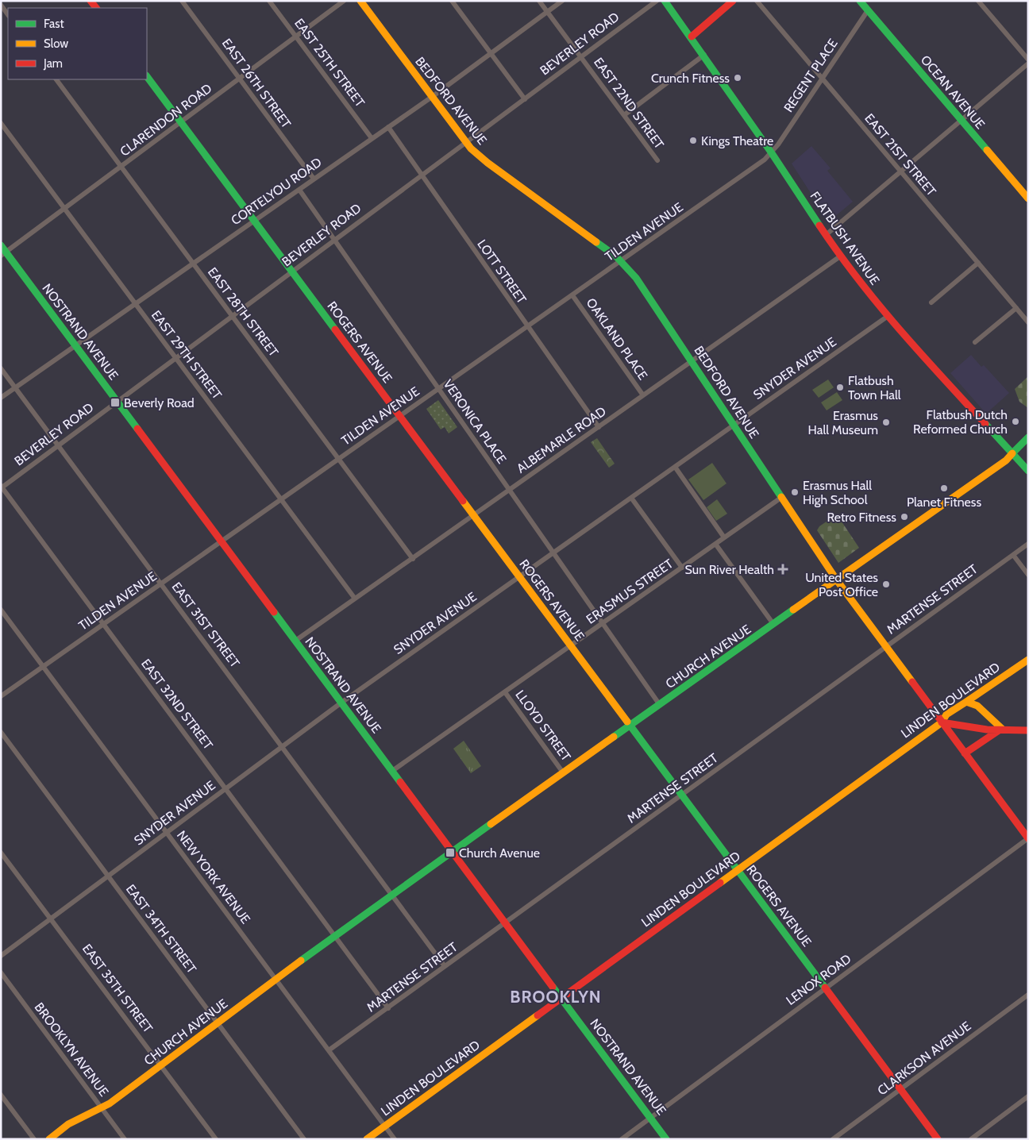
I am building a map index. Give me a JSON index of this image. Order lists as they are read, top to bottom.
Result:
{
  "streets": {
    "main road": [
      "OCEAN AVENUE",
      "BEDFORD AVENUE",
      "FLATBUSH AVENUE",
      "NOSTRAND AVENUE",
      "ROGERS AVENUE",
      "CHURCH AVENUE",
      "LINDEN BOULEVARD"
    ],
    "street": [
      "BEVERLEY ROAD",
      "EAST 25TH STREET",
      "REGENT PLACE",
      "EAST 26TH STREET",
      "EAST 22ND STREET",
      "CLARENDON ROAD",
      "EAST 21ST STREET",
      "CORTELYOU ROAD",
      "TILDEN AVENUE",
      "LOTT STREET",
      "EAST 28TH STREET",
      "OAKLAND PLACE",
      "EAST 29TH STREET",
      "SNYDER AVENUE",
      "VERONICA PLACE",
      "ALBEMARLE ROAD",
      "ERASMUS STREET",
      "MARTENSE STREET",
      "EAST 31ST STREET",
      "EAST 32ND STREET",
      "LLOYD STREET",
      "NEW YORK AVENUE",
      "EAST 34TH STREET",
      "LENOX ROAD",
      "EAST 35TH STREET",
      "BROOKLYN AVENUE",
      "CLARKSON AVENUE"
    ]
  },
  "crossings": [
    ["BEVERLEY ROAD", "BEDFORD AVENUE"],
    ["BEVERLEY ROAD", "EAST 22ND STREET"],
    ["BEVERLEY ROAD", "LOTT STREET"],
    ["BEVERLEY ROAD", "EAST 28TH STREET"],
    ["BEVERLEY ROAD", "NOSTRAND AVENUE"],
    ["BEVERLEY ROAD", "ROGERS AVENUE"],
    ["BEVERLEY ROAD", "EAST 29TH STREET"],
    ["BEVERLEY ROAD", "VERONICA PLACE"],
    ["BEVERLEY ROAD", "EAST 31ST STREET"],
    ["BEVERLEY ROAD", "EAST 32ND STREET"],
    ["EAST 25TH STREET", "CLARENDON ROAD"],
    ["EAST 25TH STREET", "CORTELYOU ROAD"],
    ["REGENT PLACE", "OCEAN AVENUE"],
    ["REGENT PLACE", "EAST 21ST STREET"],
    ["REGENT PLACE", "TILDEN AVENUE"],
    ["REGENT PLACE", "FLATBUSH AVENUE"],
    ["EAST 26TH STREET", "CLARENDON ROAD"],
    ["EAST 26TH STREET", "CORTELYOU ROAD"],
    ["BEDFORD AVENUE", "CORTELYOU ROAD"],
    ["BEDFORD AVENUE", "TILDEN AVENUE"],
    ["BEDFORD AVENUE", "SNYDER AVENUE"],
    ["BEDFORD AVENUE", "ALBEMARLE ROAD"],
    ["BEDFORD AVENUE", "ERASMUS STREET"],
    ["BEDFORD AVENUE", "MARTENSE STREET"],
    ["BEDFORD AVENUE", "CHURCH AVENUE"],
    ["BEDFORD AVENUE", "LINDEN BOULEVARD"],
    ["BEDFORD AVENUE", "LENOX ROAD"],
    ["EAST 22ND STREET", "CORTELYOU ROAD"],
    ["CLARENDON ROAD", "EAST 28TH STREET"],
    ["CLARENDON ROAD", "NOSTRAND AVENUE"],
    ["CLARENDON ROAD", "ROGERS AVENUE"],
    ["CLARENDON ROAD", "EAST 29TH STREET"],
    ["CORTELYOU ROAD", "LOTT STREET"],
    ["CORTELYOU ROAD", "EAST 28TH STREET"],
    ["CORTELYOU ROAD", "NOSTRAND AVENUE"],
    ["CORTELYOU ROAD", "ROGERS AVENUE"],
    ["CORTELYOU ROAD", "EAST 29TH STREET"],
    ["CORTELYOU ROAD", "VERONICA PLACE"],
    ["CORTELYOU ROAD", "EAST 31ST STREET"],
    ["TILDEN AVENUE", "FLATBUSH AVENUE"],
    ["TILDEN AVENUE", "LOTT STREET"],
    ["TILDEN AVENUE", "EAST 28TH STREET"],
    ["TILDEN AVENUE", "NOSTRAND AVENUE"],
    ["TILDEN AVENUE", "OAKLAND PLACE"],
    ["TILDEN AVENUE", "ROGERS AVENUE"],
    ["TILDEN AVENUE", "EAST 29TH STREET"],
    ["TILDEN AVENUE", "VERONICA PLACE"],
    ["TILDEN AVENUE", "EAST 31ST STREET"],
    ["TILDEN AVENUE", "EAST 32ND STREET"],
    ["TILDEN AVENUE", "NEW YORK AVENUE"],
    ["FLATBUSH AVENUE", "SNYDER AVENUE"],
    ["FLATBUSH AVENUE", "ALBEMARLE ROAD"],
    ["FLATBUSH AVENUE", "CHURCH AVENUE"],
    ["LOTT STREET", "ALBEMARLE ROAD"],
    ["EAST 28TH STREET", "ALBEMARLE ROAD"],
    ["NOSTRAND AVENUE", "SNYDER AVENUE"],
    ["NOSTRAND AVENUE", "ALBEMARLE ROAD"],
    ["NOSTRAND AVENUE", "ERASMUS STREET"],
    ["NOSTRAND AVENUE", "MARTENSE STREET"],
    ["NOSTRAND AVENUE", "CHURCH AVENUE"],
    ["NOSTRAND AVENUE", "LINDEN BOULEVARD"],
    ["NOSTRAND AVENUE", "LENOX ROAD"],
    ["OAKLAND PLACE", "ALBEMARLE ROAD"],
    ["ROGERS AVENUE", "SNYDER AVENUE"],
    ["ROGERS AVENUE", "ALBEMARLE ROAD"],
    ["ROGERS AVENUE", "ERASMUS STREET"],
    ["ROGERS AVENUE", "MARTENSE STREET"],
    ["ROGERS AVENUE", "CHURCH AVENUE"],
    ["ROGERS AVENUE", "LINDEN BOULEVARD"],
    ["ROGERS AVENUE", "LENOX ROAD"],
    ["ROGERS AVENUE", "CLARKSON AVENUE"],
    ["EAST 29TH STREET", "ALBEMARLE ROAD"],
    ["SNYDER AVENUE", "VERONICA PLACE"],
    ["SNYDER AVENUE", "EAST 31ST STREET"],
    ["SNYDER AVENUE", "EAST 32ND STREET"],
    ["SNYDER AVENUE", "NEW YORK AVENUE"],
    ["SNYDER AVENUE", "EAST 34TH STREET"],
    ["SNYDER AVENUE", "EAST 35TH STREET"],
    ["VERONICA PLACE", "ALBEMARLE ROAD"],
    ["VERONICA PLACE", "ERASMUS STREET"],
    ["VERONICA PLACE", "CHURCH AVENUE"],
    ["ERASMUS STREET", "LLOYD STREET"],
    ["MARTENSE STREET", "EAST 31ST STREET"],
    ["MARTENSE STREET", "EAST 32ND STREET"],
    ["MARTENSE STREET", "NEW YORK AVENUE"],
    ["EAST 31ST STREET", "CHURCH AVENUE"],
    ["CHURCH AVENUE", "EAST 32ND STREET"],
    ["CHURCH AVENUE", "LLOYD STREET"],
    ["CHURCH AVENUE", "NEW YORK AVENUE"],
    ["CHURCH AVENUE", "EAST 34TH STREET"],
    ["CHURCH AVENUE", "EAST 35TH STREET"],
    ["CHURCH AVENUE", "BROOKLYN AVENUE"],
    ["LINDEN BOULEVARD", "NEW YORK AVENUE"]
  ],
  "districts": ["BROOKLYN"],
  "places": {
    "other": [
      "Crunch Fitness",
      "Kings Theatre",
      "Flatbush Town Hall",
      "Flatbush Dutch Reformed Church",
      "Erasmus Hall Museum",
      "Planet Fitness",
      "Erasmus Hall High School",
      "Retro Fitness",
      "United States Post Office"
    ],
    "transit": ["Beverly Road", "Church Avenue"],
    "health": ["Sun River Health"]
  },
  "legend": ["Fast", "Slow", "Jam"]
}
